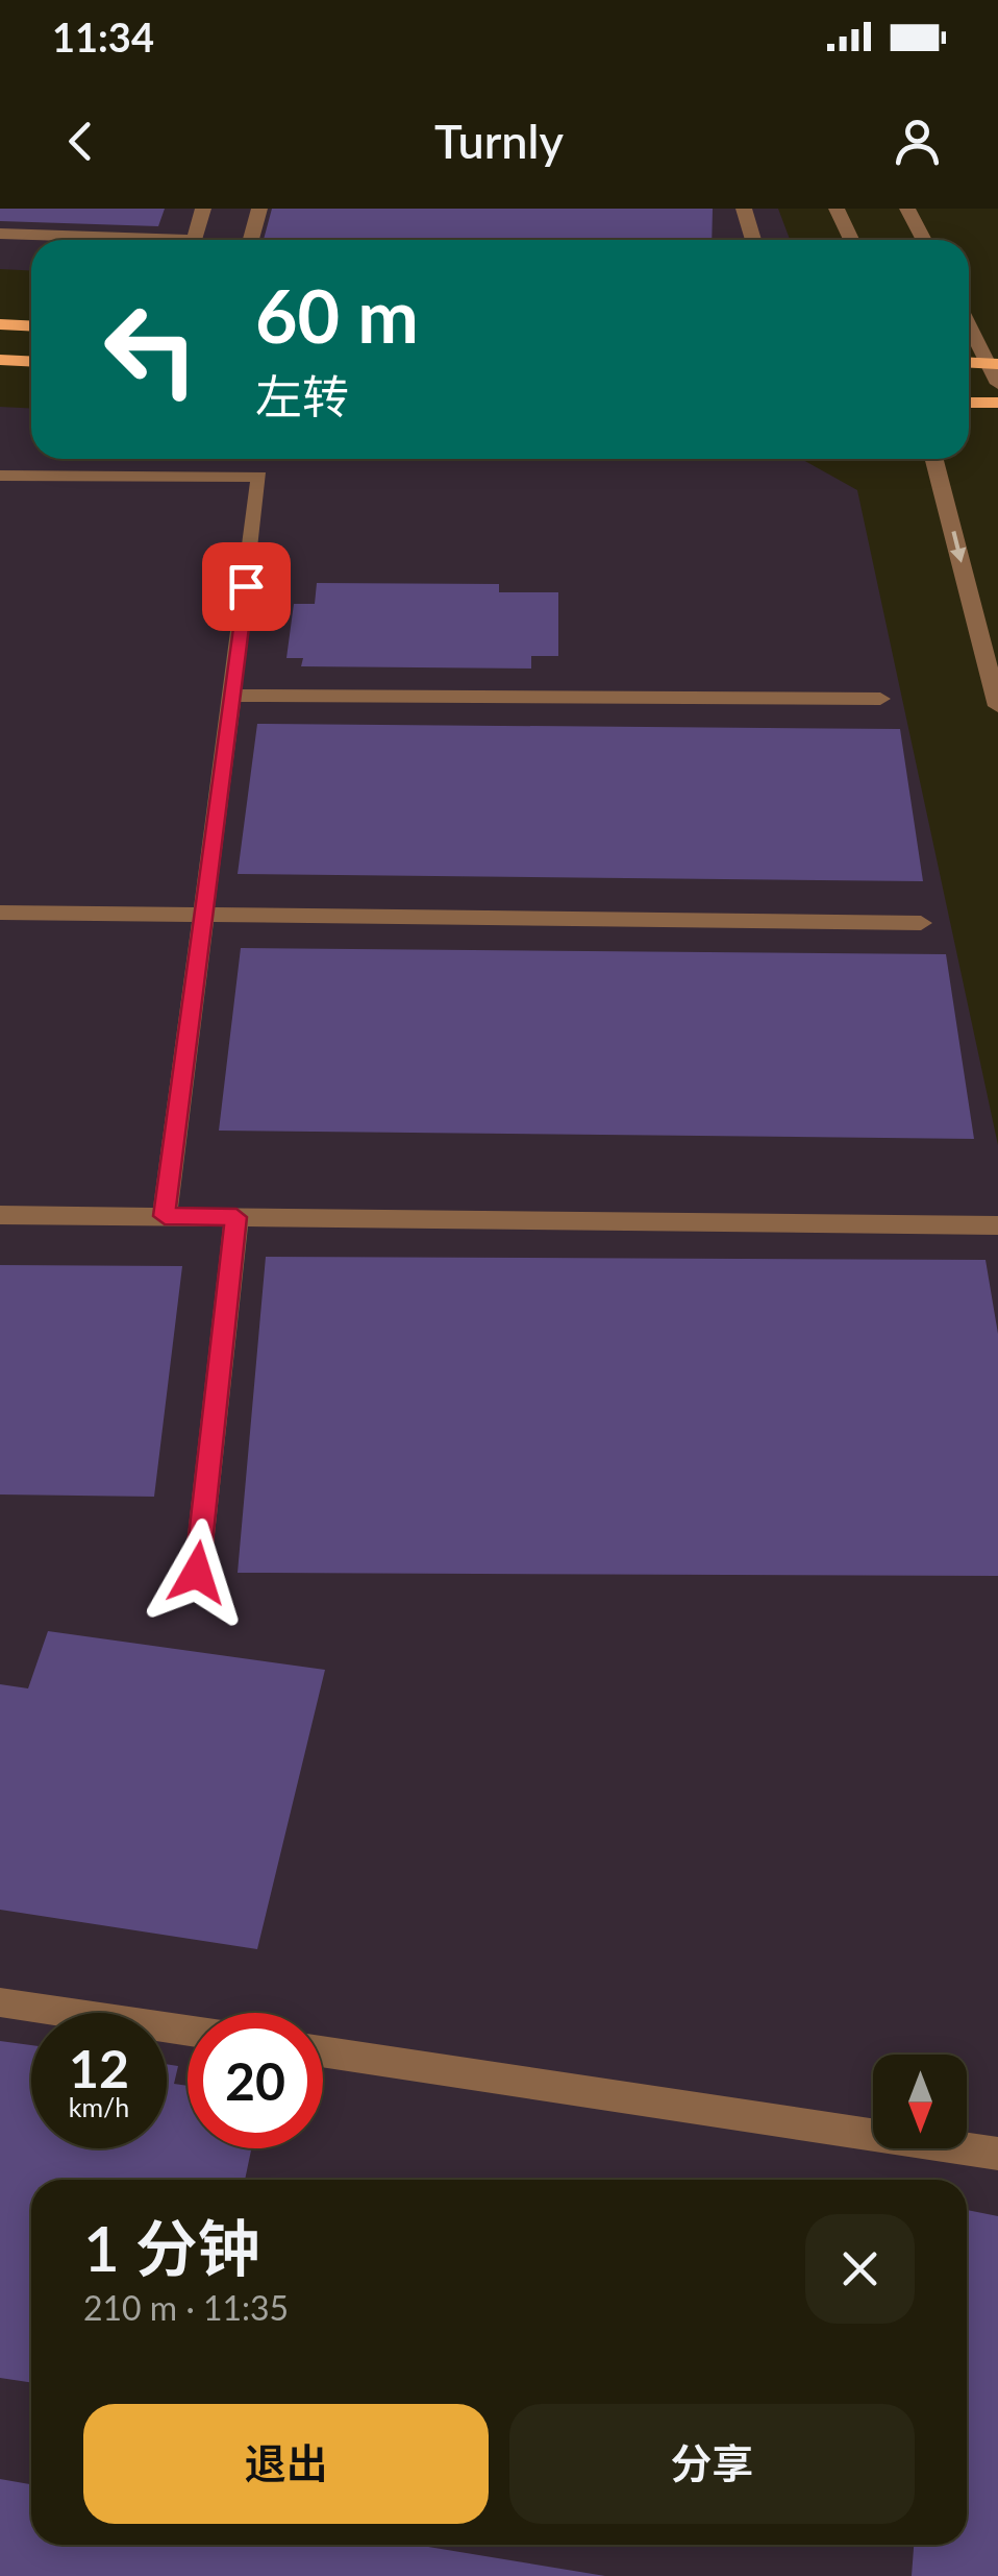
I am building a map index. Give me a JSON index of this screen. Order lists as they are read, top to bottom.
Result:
{
  "north": "bottom",
  "page": {
    "status": "11:34",
    "header": "Turnly",
    "turn": ["60 m", "左转"],
    "speed": "12 km/h",
    "limit": "20",
    "heading": ["1 分钟", "210 m · 11:35"],
    "buttons": ["退出", "分享"]
  }
}
